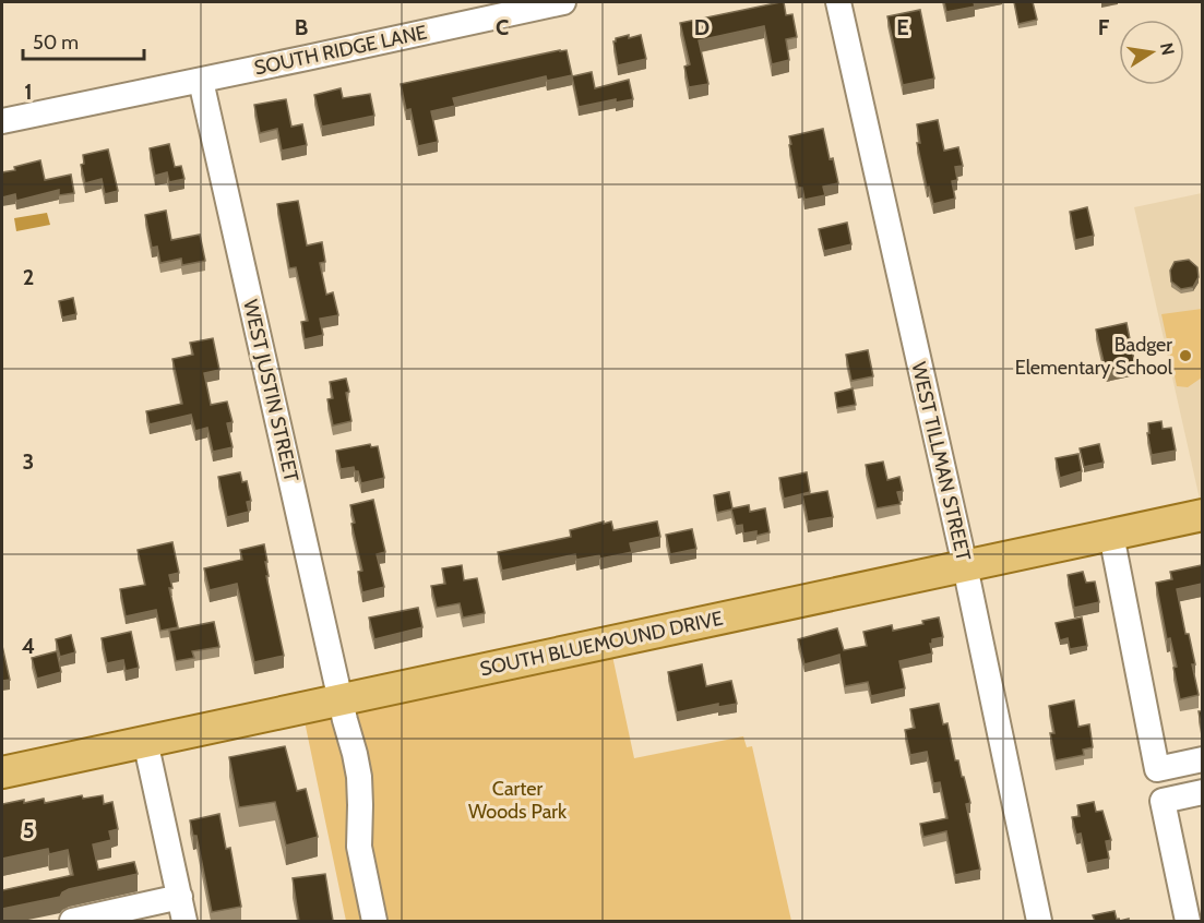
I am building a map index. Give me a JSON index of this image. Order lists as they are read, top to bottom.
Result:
{
  "streets": {
    "main road": ["SOUTH BLUEMOUND DRIVE"],
    "street": ["SOUTH RIDGE LANE", "WEST JUSTIN STREET", "WEST TILLMAN STREET"]
  },
  "crossings": [
    ["SOUTH RIDGE LANE", "WEST JUSTIN STREET"],
    ["WEST JUSTIN STREET", "SOUTH BLUEMOUND DRIVE"],
    ["WEST TILLMAN STREET", "SOUTH BLUEMOUND DRIVE"]
  ],
  "parks": ["Carter Woods Park"],
  "places": ["Badger Elementary School"],
  "scale_bar": "50 m",
  "north": "right",
  "grid": {
    "columns": [
      "B",
      "C",
      "D",
      "E",
      "F"
    ],
    "rows": [
      "1",
      "2",
      "3",
      "4",
      "5"
    ]
  }
}
